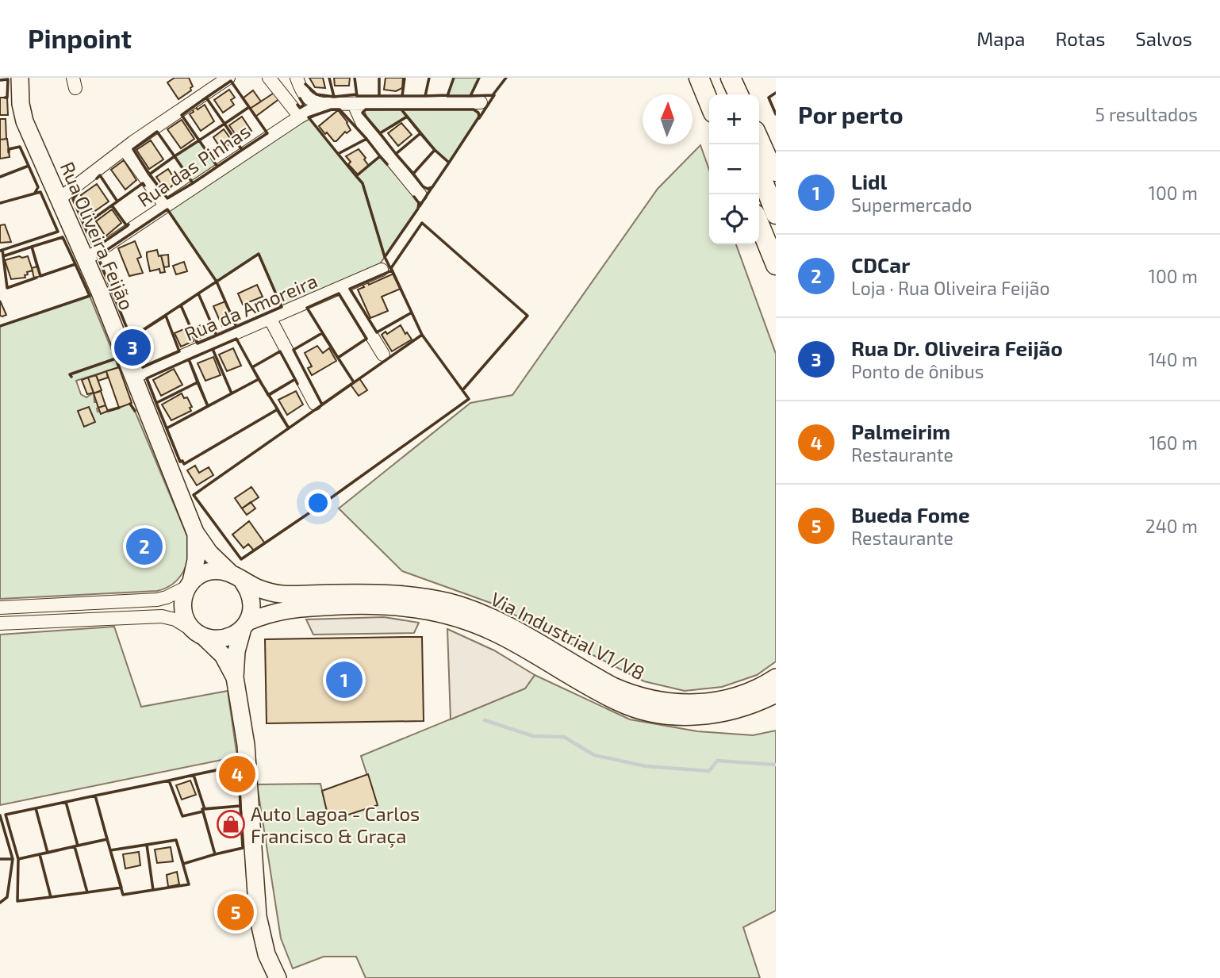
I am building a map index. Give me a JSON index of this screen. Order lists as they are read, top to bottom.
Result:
{
  "streets": {
    "main road": ["Rua Oliveira Feijão", "Via Industrial V1/V8"],
    "street": ["Rua das Pinhas", "Rua da Amoreira"]
  },
  "crossings": [
    ["Rua das Pinhas", "Rua Oliveira Feijão"],
    ["Rua Oliveira Feijão", "Rua da Amoreira"],
    ["Rua Oliveira Feijão", "Via Industrial V1/V8"]
  ],
  "places": {
    "shop": ["Auto Lagoa - Carlos Francisco & Graça"]
  },
  "north": "top",
  "page": {
    "header": "Pinpoint",
    "nav": ["Mapa", "Rotas", "Salvos"],
    "heading": ["Por perto", "5 resultados"],
    "map_buttons": ["+", "−"],
    "list": [
      {
        "mark": "1",
        "name": "Lidl",
        "note": "Supermercado",
        "value": "100 m"
      },
      {
        "mark": "2",
        "name": "CDCar",
        "note": "Loja · Rua Oliveira Feijão",
        "value": "100 m"
      },
      {
        "mark": "3",
        "name": "Rua Dr. Oliveira Feijão",
        "note": "Ponto de ônibus",
        "value": "140 m"
      },
      {
        "mark": "4",
        "name": "Palmeirim",
        "note": "Restaurante",
        "value": "160 m"
      },
      {
        "mark": "5",
        "name": "Bueda Fome",
        "note": "Restaurante",
        "value": "240 m"
      }
    ],
    "pins": [
      "3",
      "2",
      "1",
      "4",
      "5"
    ]
  }
}
